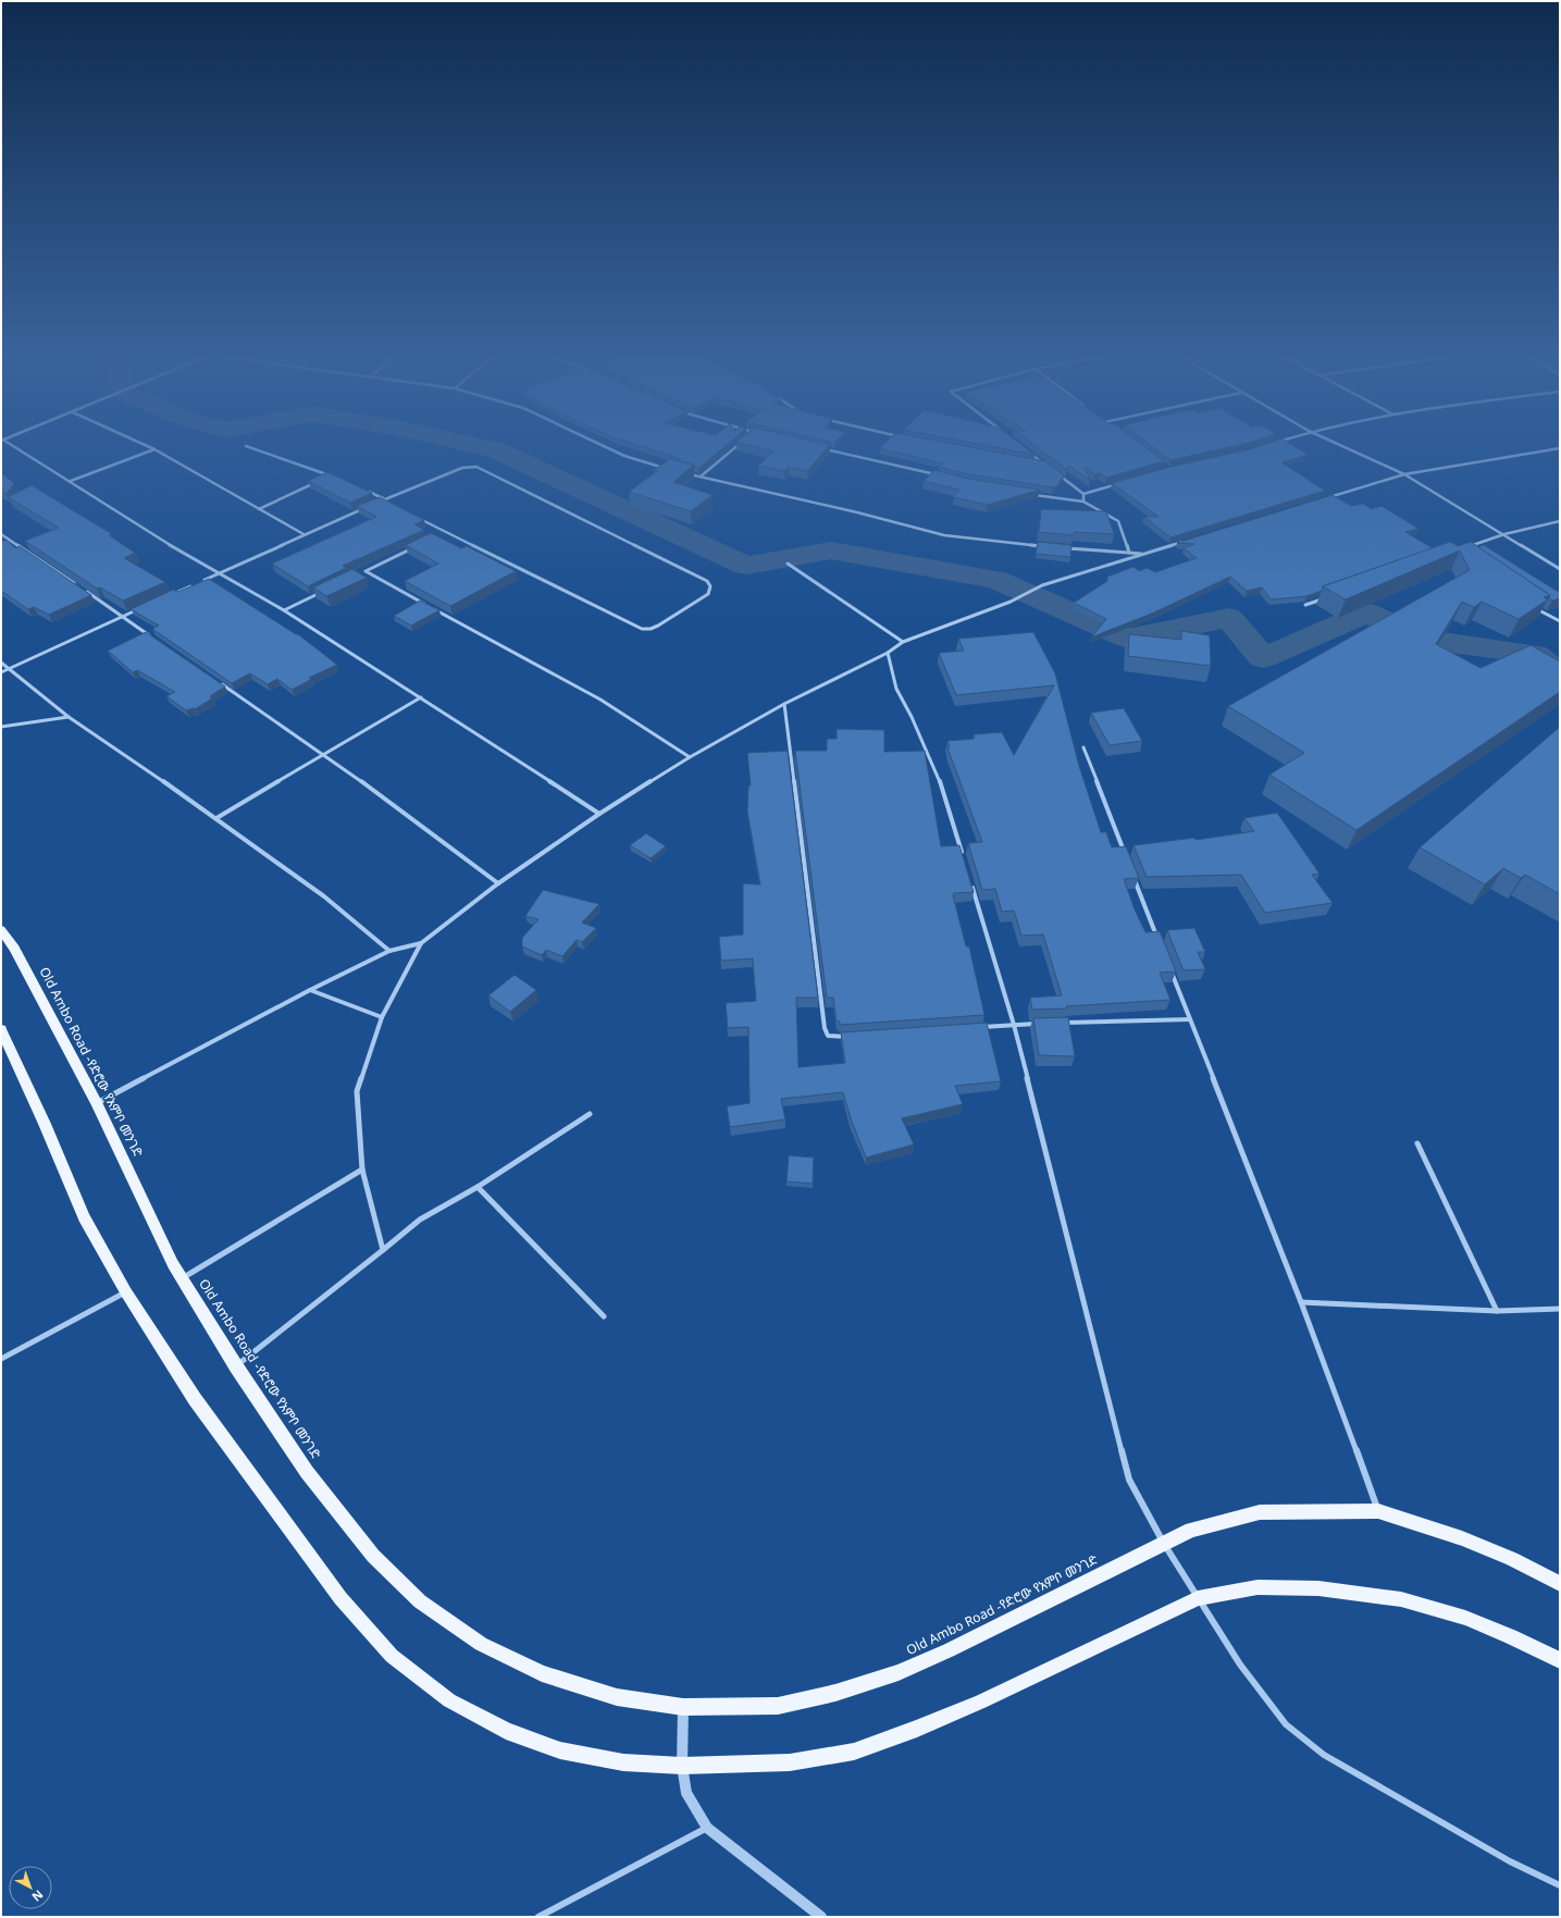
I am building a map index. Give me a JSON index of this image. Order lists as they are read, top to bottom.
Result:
{
  "streets": {
    "main road": ["Old Ambo Road -የድሮው የአምቦ መንገድ"]
  },
  "north": "bottom right"
}
